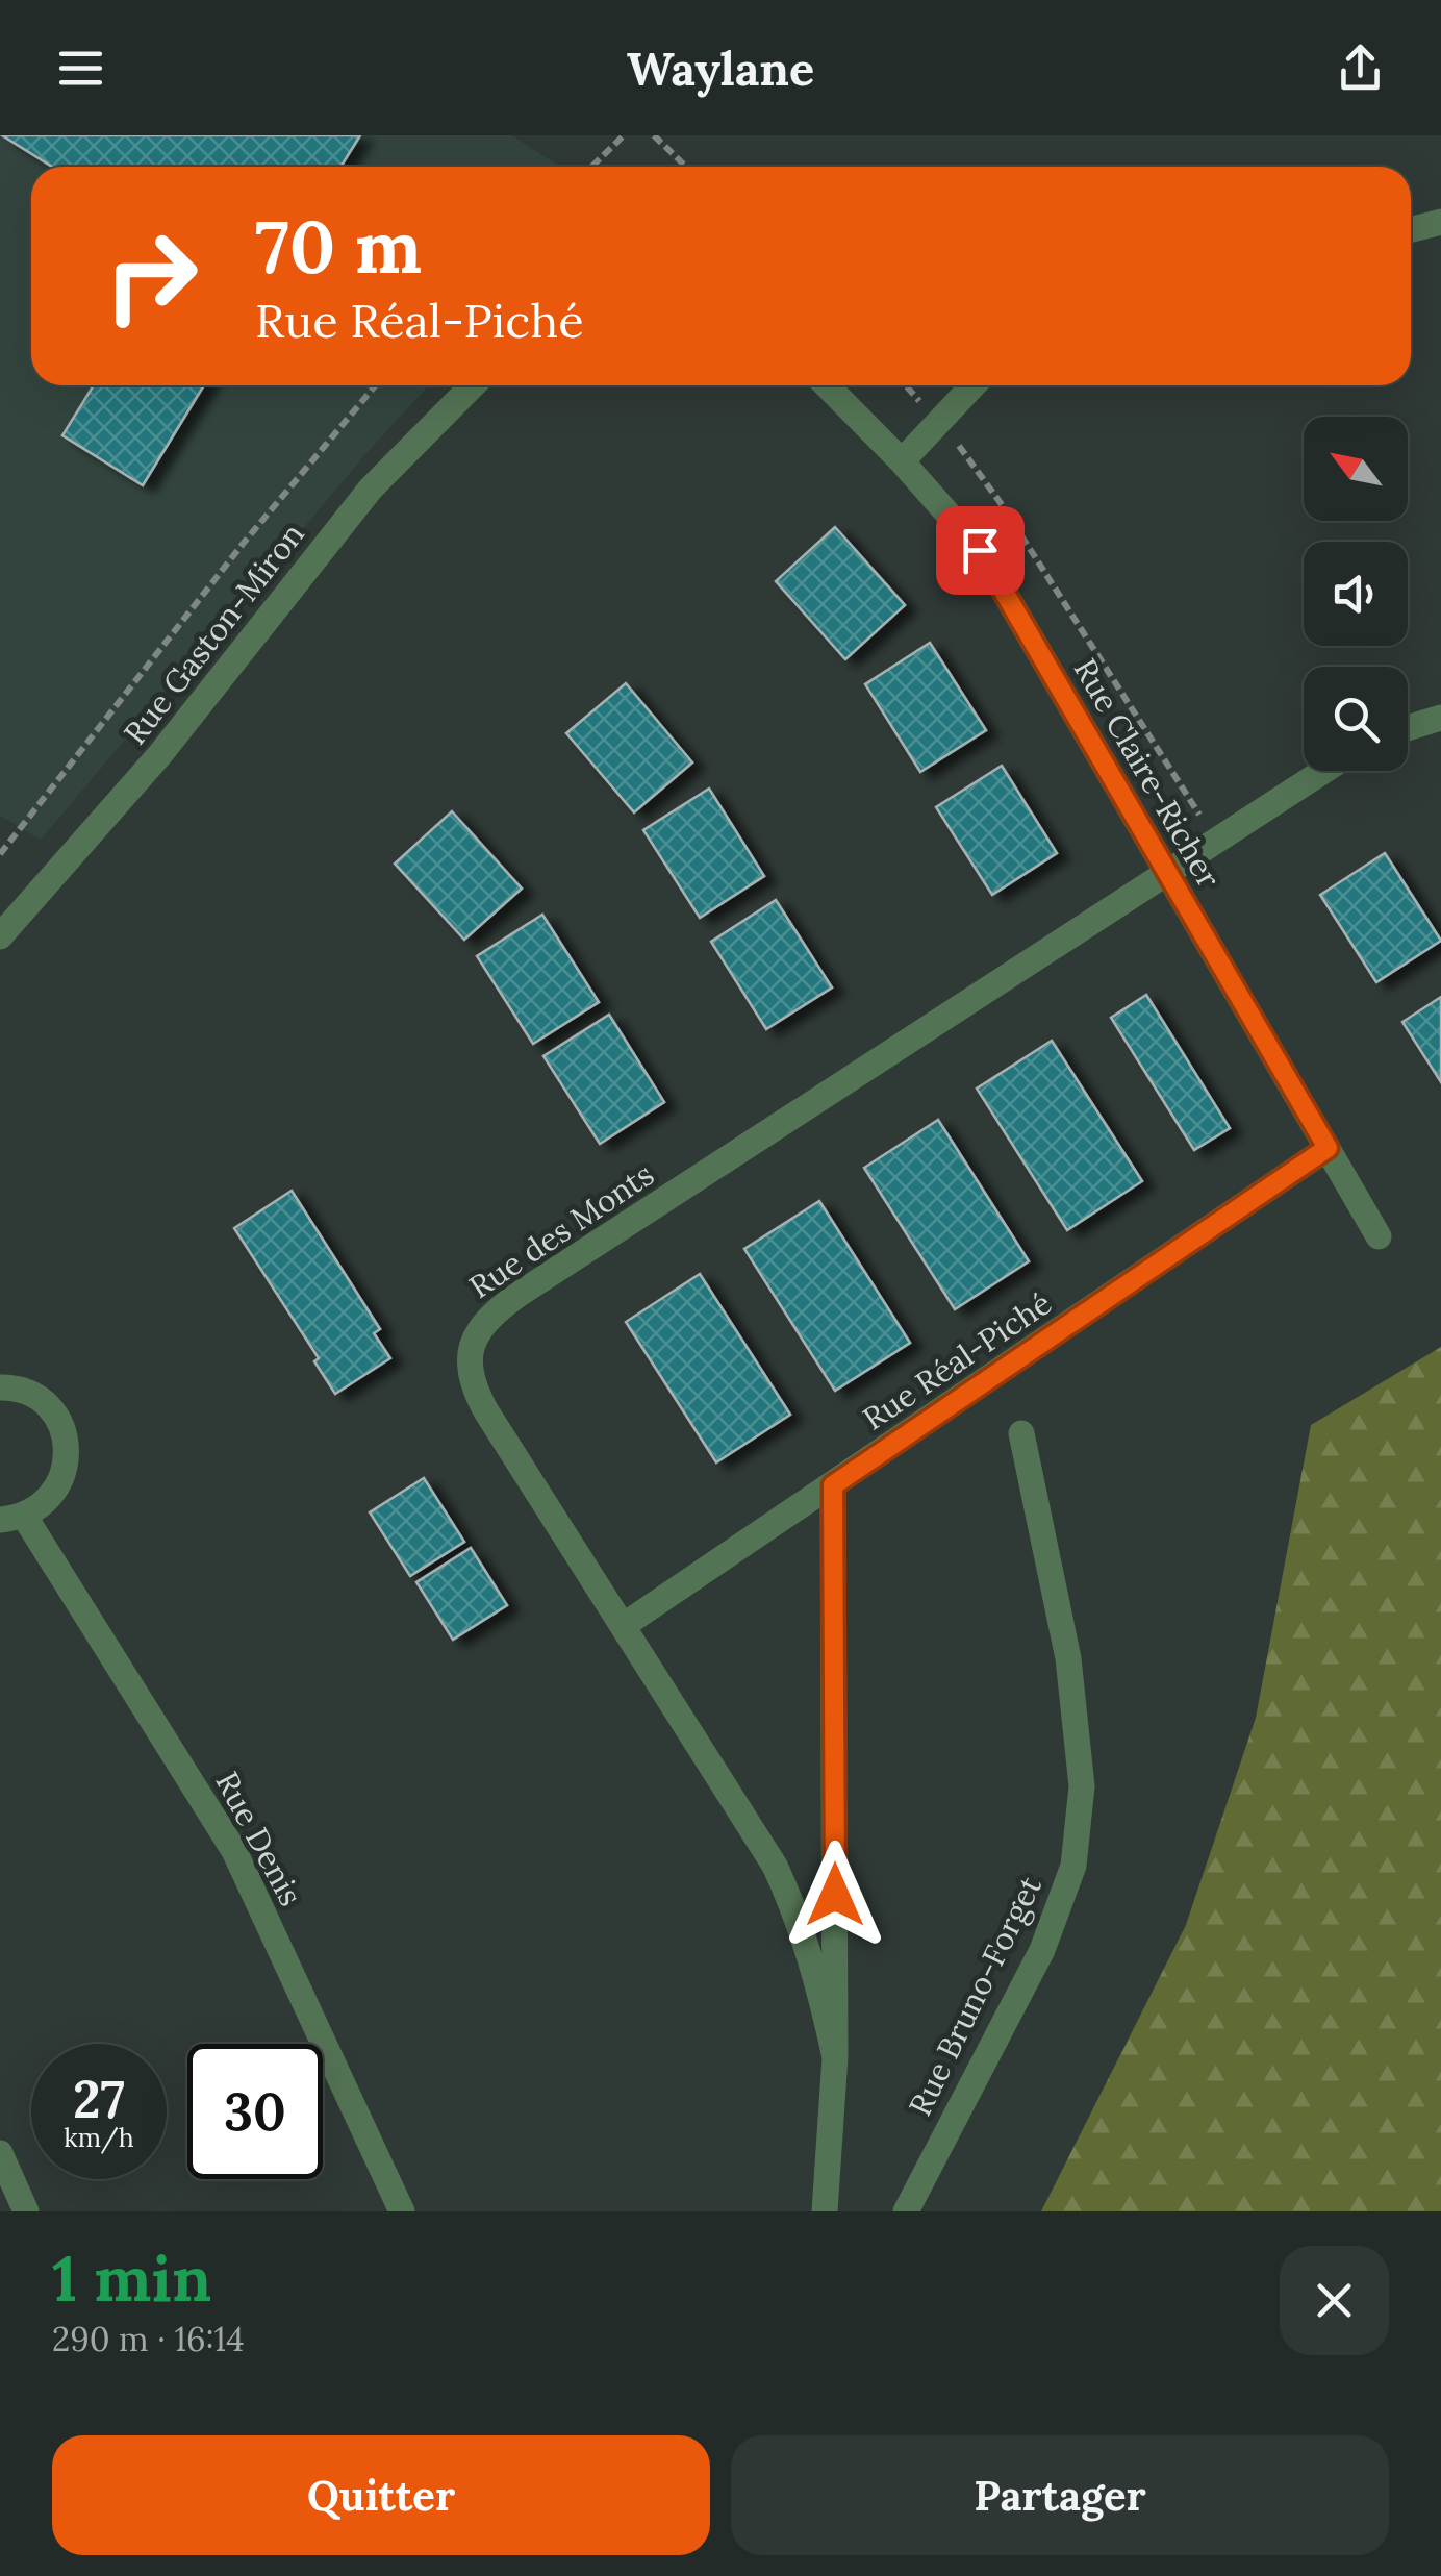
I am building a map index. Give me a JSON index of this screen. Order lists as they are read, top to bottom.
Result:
{
  "streets": {
    "street": [
      "Rue Gaston-Miron",
      "Rue Claire-Richer",
      "Rue des Monts",
      "Rue Réal-Piché",
      "Rue Denis",
      "Rue Bruno-Forget"
    ]
  },
  "crossings": [
    ["Rue Claire-Richer", "Rue des Monts"],
    ["Rue Claire-Richer", "Rue Réal-Piché"],
    ["Rue des Monts", "Rue Réal-Piché"]
  ],
  "north": "top left",
  "page": {
    "header": "Waylane",
    "turn": ["70 m", "Rue Réal-Piché"],
    "speed": "27 km/h",
    "limit": "30",
    "heading": ["1 min", "290 m · 16:14"],
    "buttons": ["Quitter", "Partager"]
  }
}
